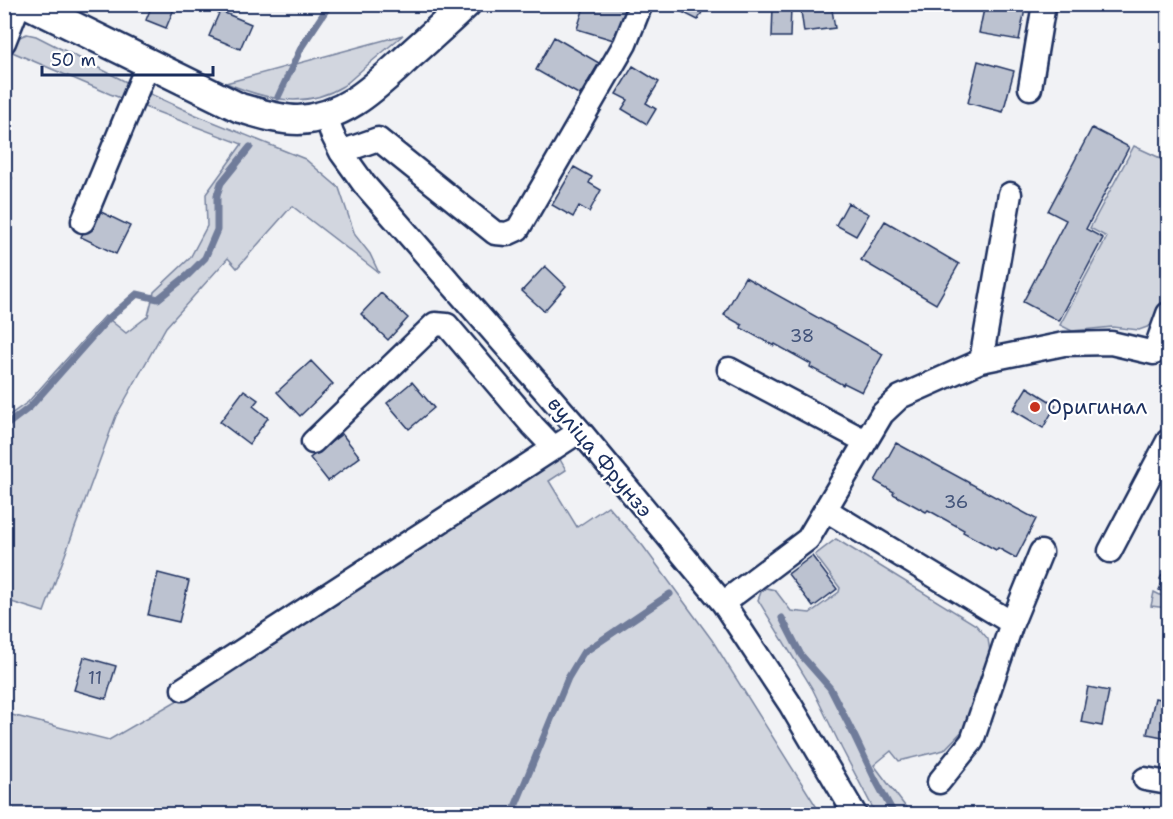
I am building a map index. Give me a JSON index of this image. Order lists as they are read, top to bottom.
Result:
{
  "streets": {
    "street": ["вуліца Фрунзэ"]
  },
  "places": ["Оригинал"],
  "house_numbers": ["38", "36", "11"],
  "scale_bar": "50 m"
}
